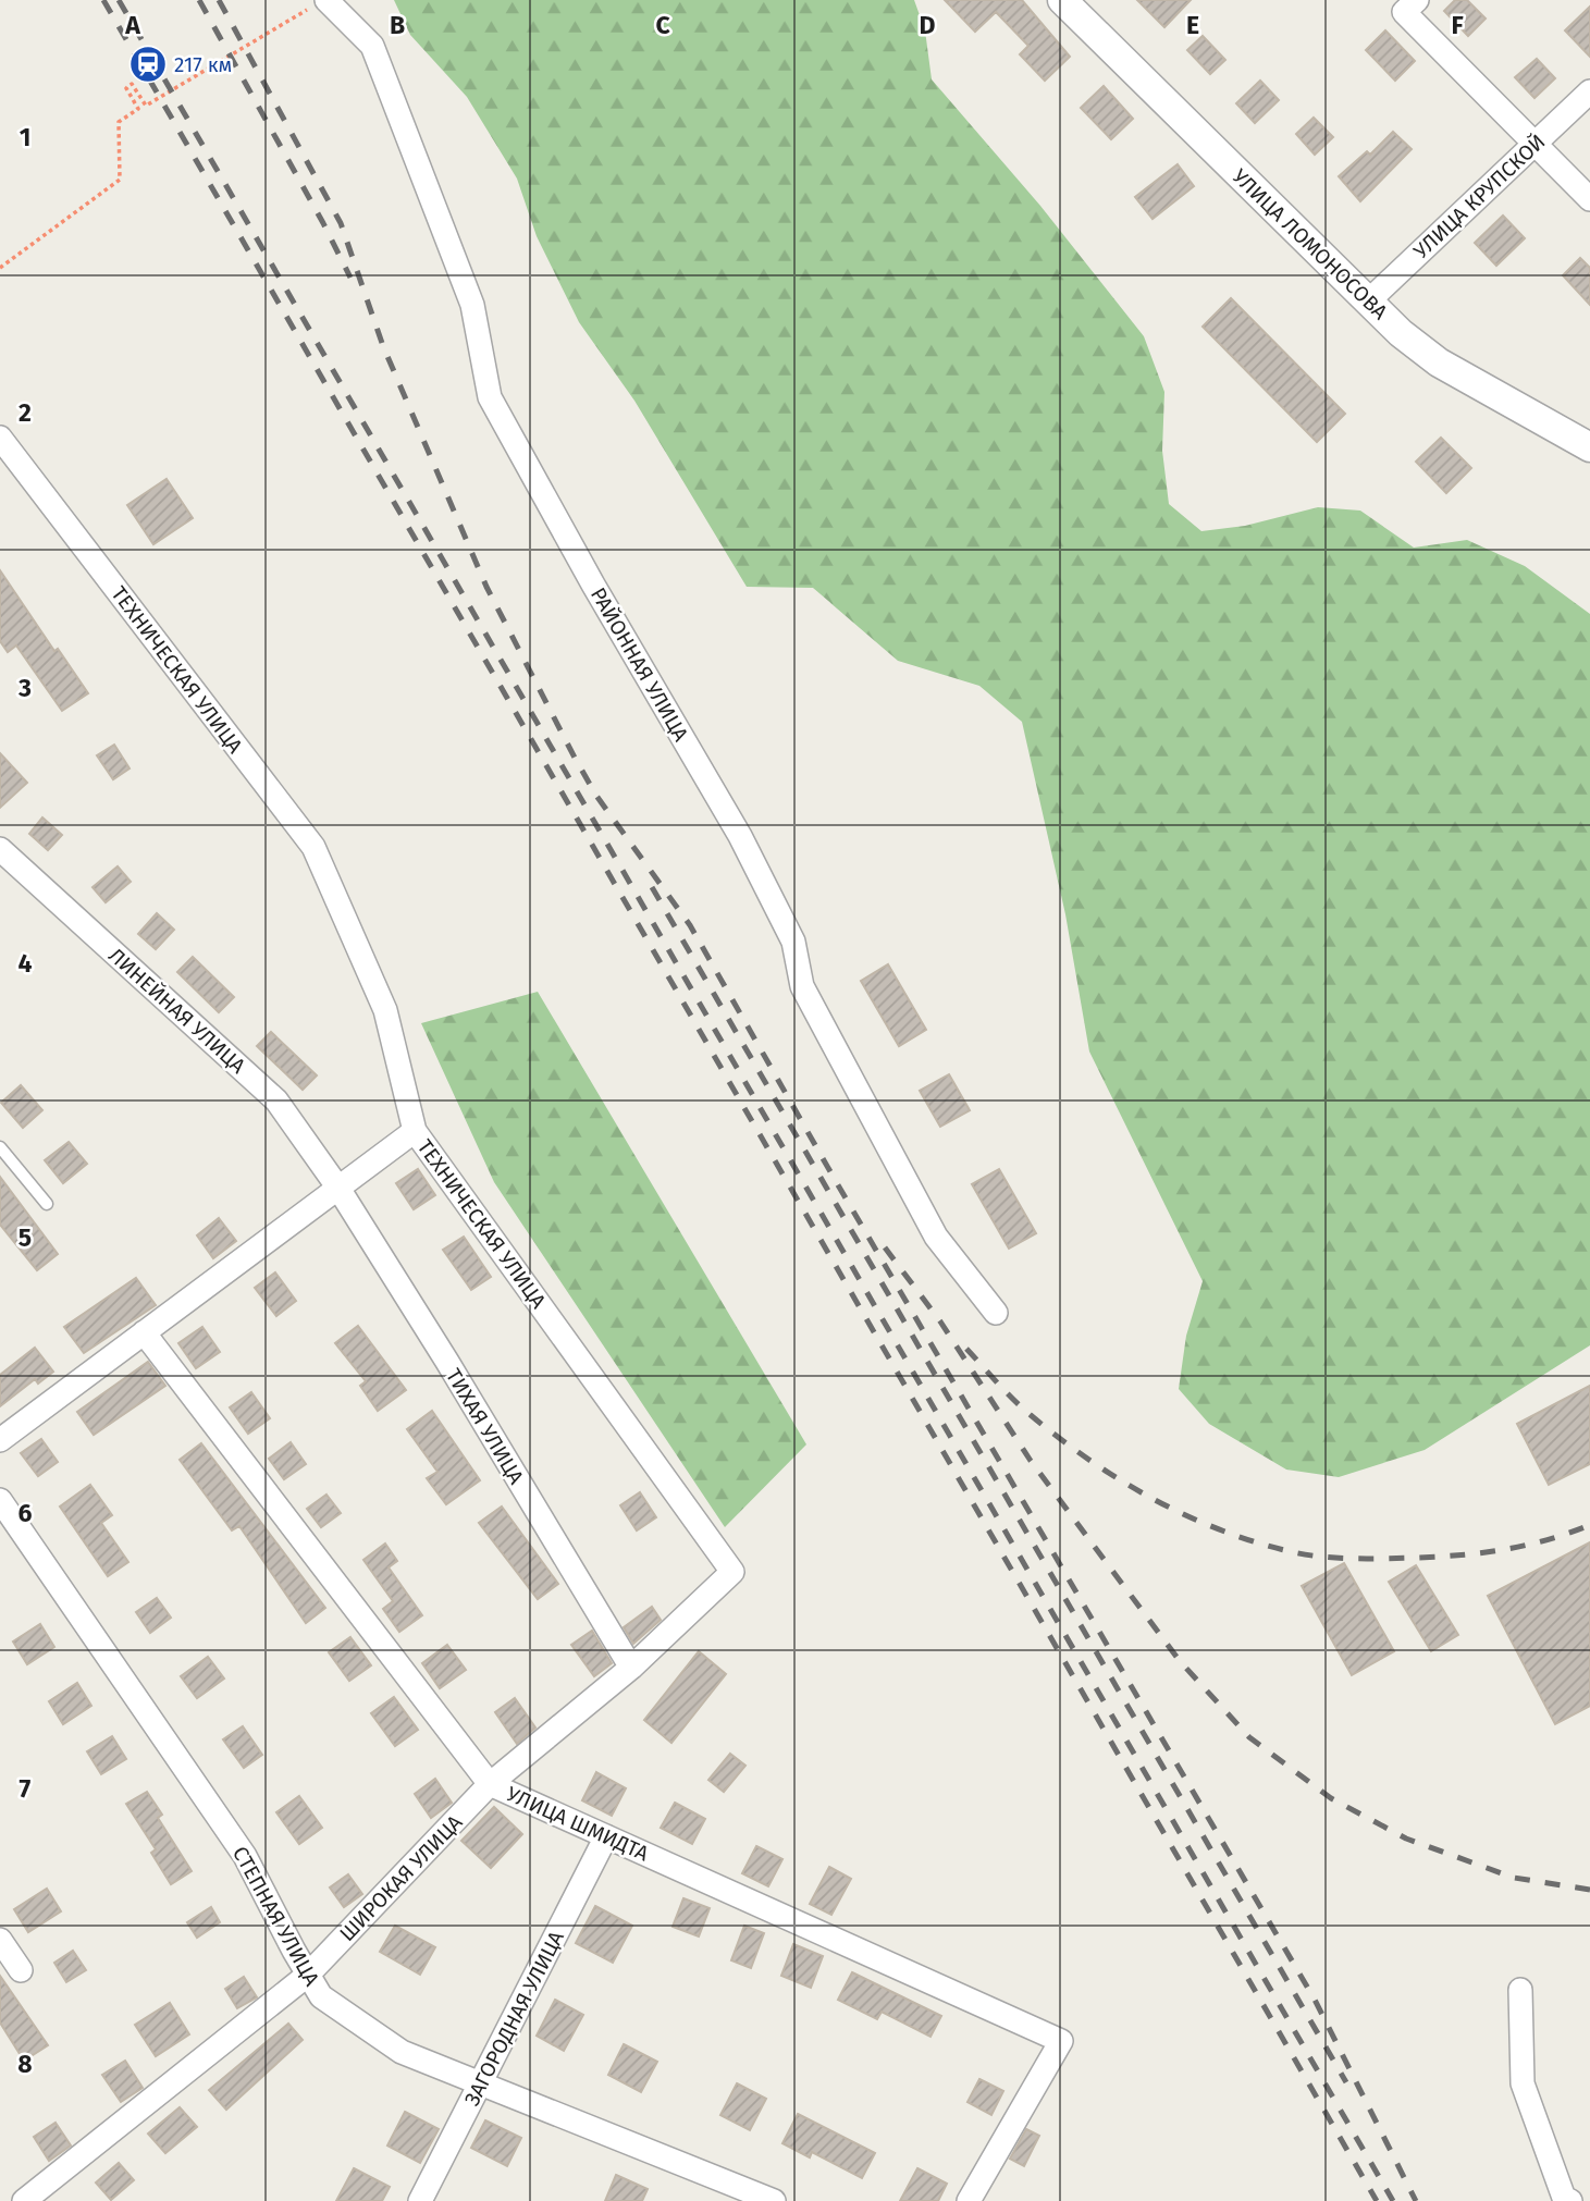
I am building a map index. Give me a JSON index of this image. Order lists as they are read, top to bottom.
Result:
{
  "streets": {
    "street": [
      "УЛИЦА КРУПСКОЙ",
      "УЛИЦА ЛОМОНОСОВА",
      "РАЙОННАЯ УЛИЦА",
      "ТЕХНИЧЕСКАЯ УЛИЦА",
      "ЛИНЕЙНАЯ УЛИЦА",
      "ТИХАЯ УЛИЦА",
      "УЛИЦА ШМИДТА",
      "ШИРОКАЯ УЛИЦА",
      "СТЕПНАЯ УЛИЦА",
      "ЗАГОРОДНАЯ УЛИЦА"
    ]
  },
  "crossings": [
    ["УЛИЦА КРУПСКОЙ", "УЛИЦА ЛОМОНОСОВА"],
    ["ТЕХНИЧЕСКАЯ УЛИЦА", "ШИРОКАЯ УЛИЦА"],
    ["ЛИНЕЙНАЯ УЛИЦА", "ТИХАЯ УЛИЦА"],
    ["ТИХАЯ УЛИЦА", "ШИРОКАЯ УЛИЦА"],
    ["УЛИЦА ШМИДТА", "ШИРОКАЯ УЛИЦА"],
    ["УЛИЦА ШМИДТА", "ЗАГОРОДНАЯ УЛИЦА"],
    ["ШИРОКАЯ УЛИЦА", "СТЕПНАЯ УЛИЦА"],
    ["СТЕПНАЯ УЛИЦА", "ЗАГОРОДНАЯ УЛИЦА"]
  ],
  "places": {
    "station": ["217 км"]
  },
  "grid": {
    "columns": [
      "A",
      "B",
      "C",
      "D",
      "E",
      "F"
    ],
    "rows": [
      "1",
      "2",
      "3",
      "4",
      "5",
      "6",
      "7",
      "8"
    ]
  }
}
